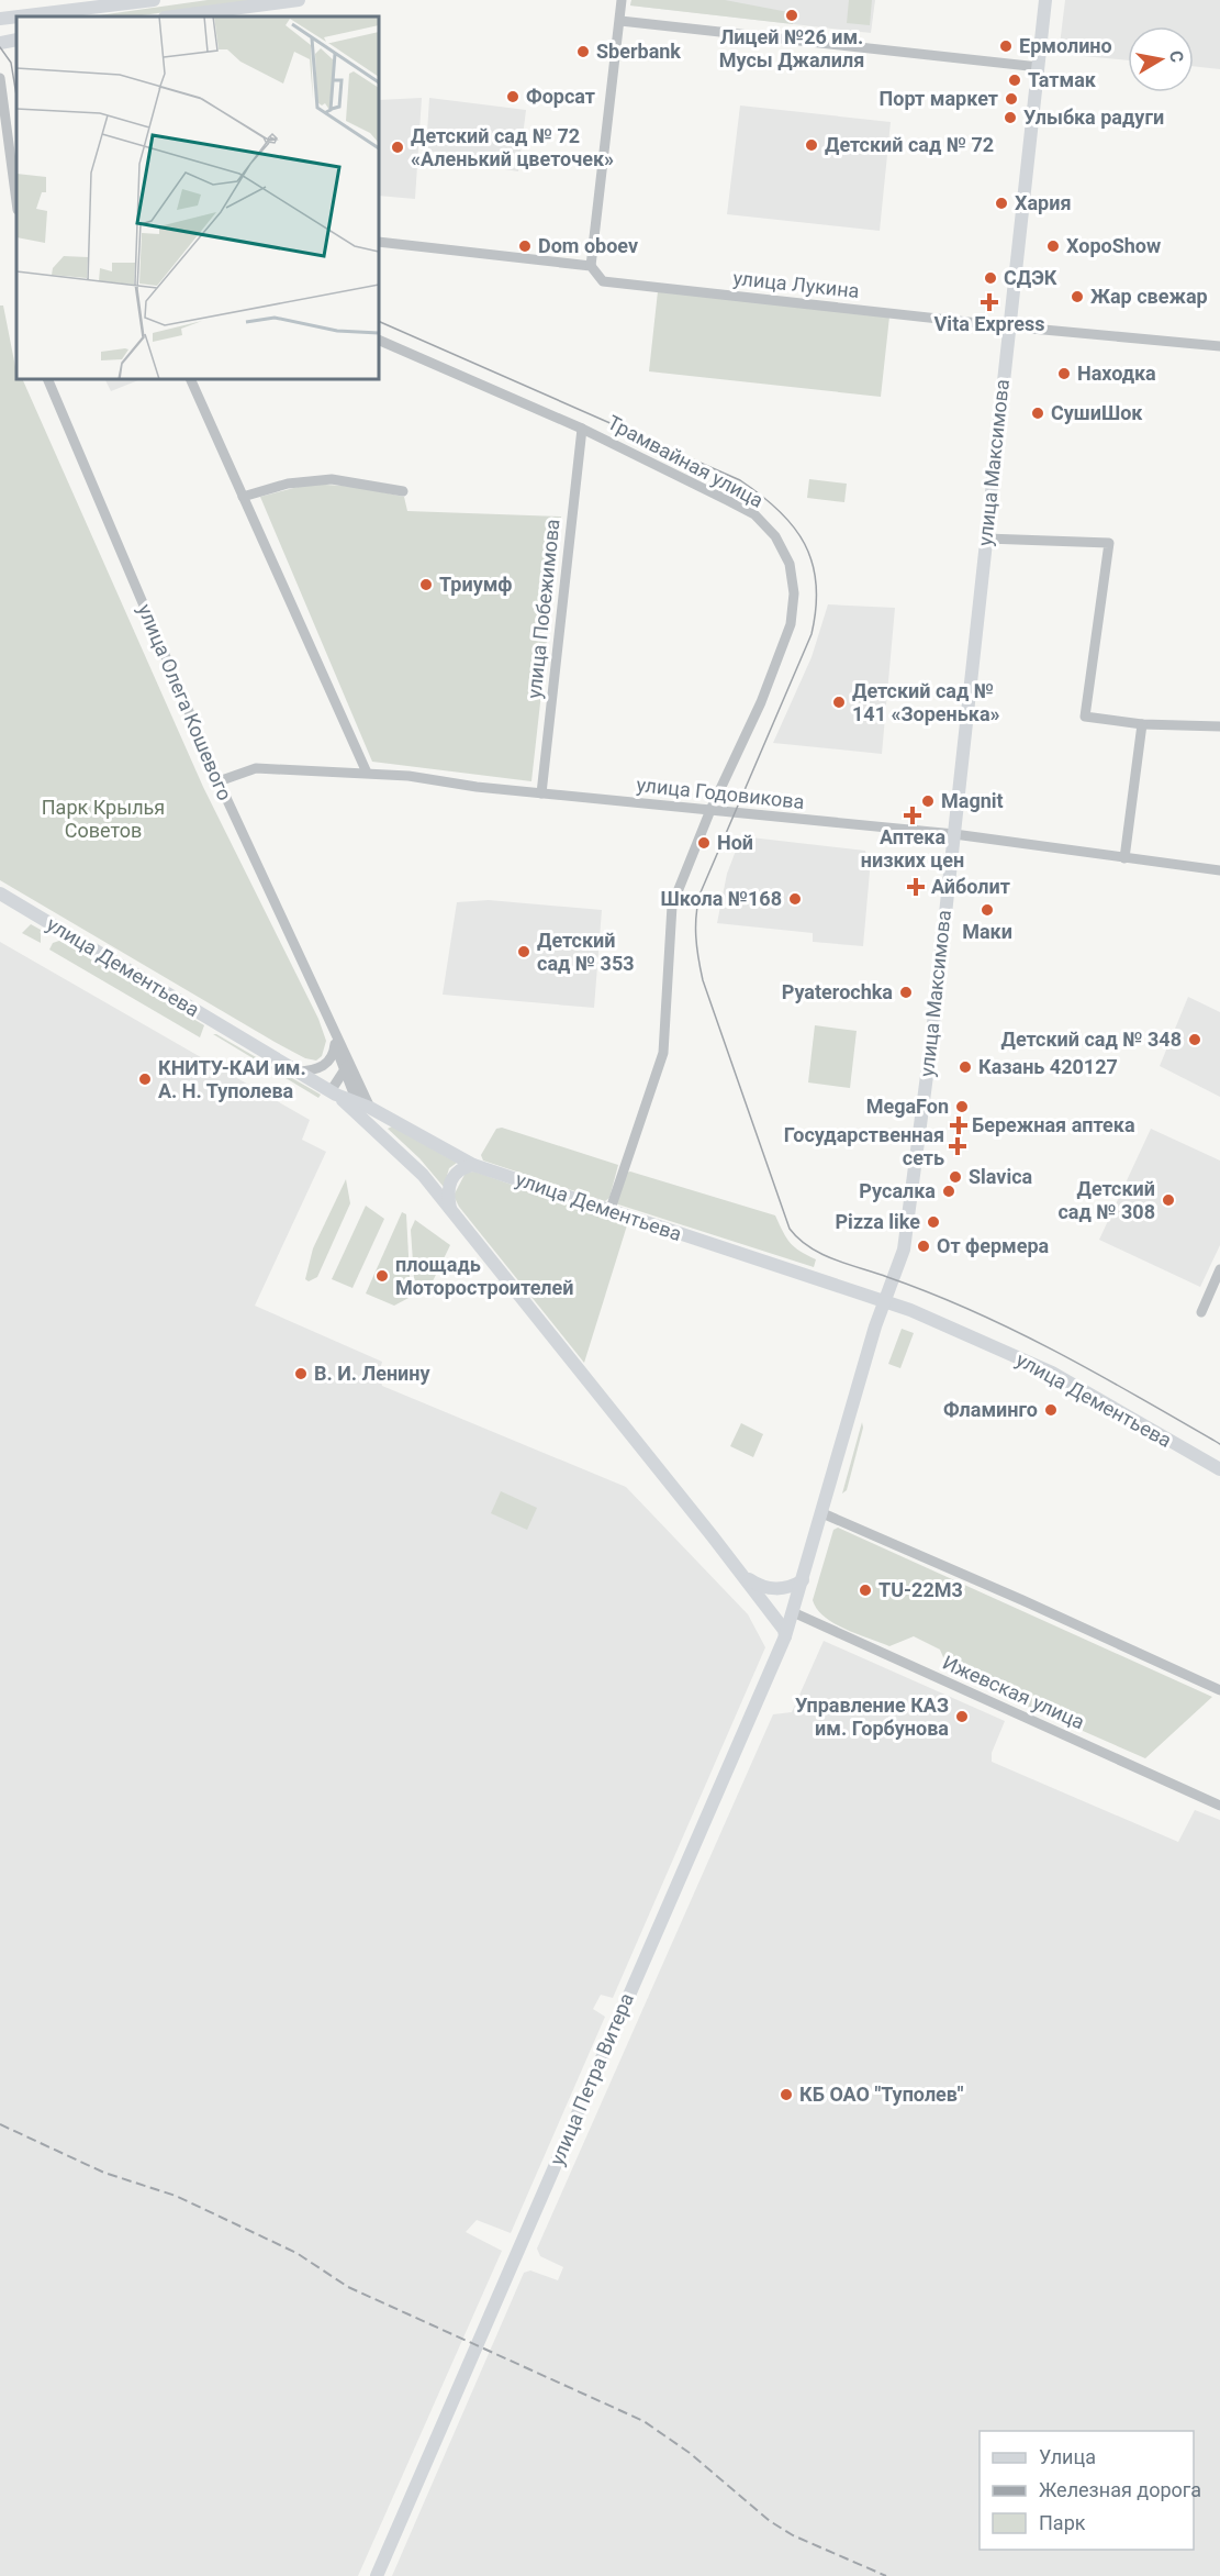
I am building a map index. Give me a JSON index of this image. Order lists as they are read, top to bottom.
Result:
{
  "streets": {
    "main road": ["улица Максимова", "улица Дементьева", "улица Петра Витера"],
    "street": [
      "улица Лукина",
      "Трамвайная улица",
      "улица Побежимова",
      "улица Олега Кошевого",
      "улица Годовикова",
      "Ижевская улица"
    ]
  },
  "crossings": [
    ["улица Лукина", "улица Максимова"],
    ["Трамвайная улица", "улица Побежимова"],
    ["Трамвайная улица", "улица Годовикова"],
    ["Трамвайная улица", "улица Дементьева"],
    ["улица Максимова", "улица Годовикова"],
    ["улица Максимова", "улица Дементьева"],
    ["улица Максимова", "улица Петра Витера"],
    ["улица Побежимова", "улица Годовикова"],
    ["улица Олега Кошевого", "улица Годовикова"],
    ["улица Олега Кошевого", "улица Дементьева"],
    ["Ижевская улица", "улица Петра Витера"]
  ],
  "parks": ["Парк Крылья Советов"],
  "places": {
    "other": [
      "Лицей №26 им. Мусы Джалиля",
      "Ермолино",
      "Sberbank",
      "Татмак",
      "Форсат",
      "Порт маркет",
      "Улыбка радуги",
      "Детский сад № 72",
      "Детский сад № 72 «Аленький цветочек»",
      "Хария",
      "Dom oboev",
      "ХороShow",
      "СДЭК",
      "Жар свежар",
      "Находка",
      "СушиШок",
      "Триумф",
      "Детский сад № 141 «Зоренька»",
      "Magnit",
      "Ной",
      "Школа №168",
      "Маки",
      "Детский сад № 353",
      "Pyaterochka",
      "Детский сад № 348",
      "Казань 420127",
      "КНИТУ-КАИ им. А. Н. Туполева",
      "MegaFon",
      "Slavica",
      "Русалка",
      "Детский сад № 308",
      "Pizza like",
      "От фермера",
      "площадь Моторостроителей",
      "В. И. Ленину",
      "Фламинго",
      "TU-22M3",
      "Управление КАЗ им. Горбунова",
      "КБ ОАО \"Туполев\""
    ],
    "health": [
      "Vita Express",
      "Аптека низких цен",
      "Айболит",
      "Бережная аптека",
      "Государственная сеть"
    ]
  },
  "legend": ["Улица", "Железная дорога", "Парк"],
  "north": "right"
}
